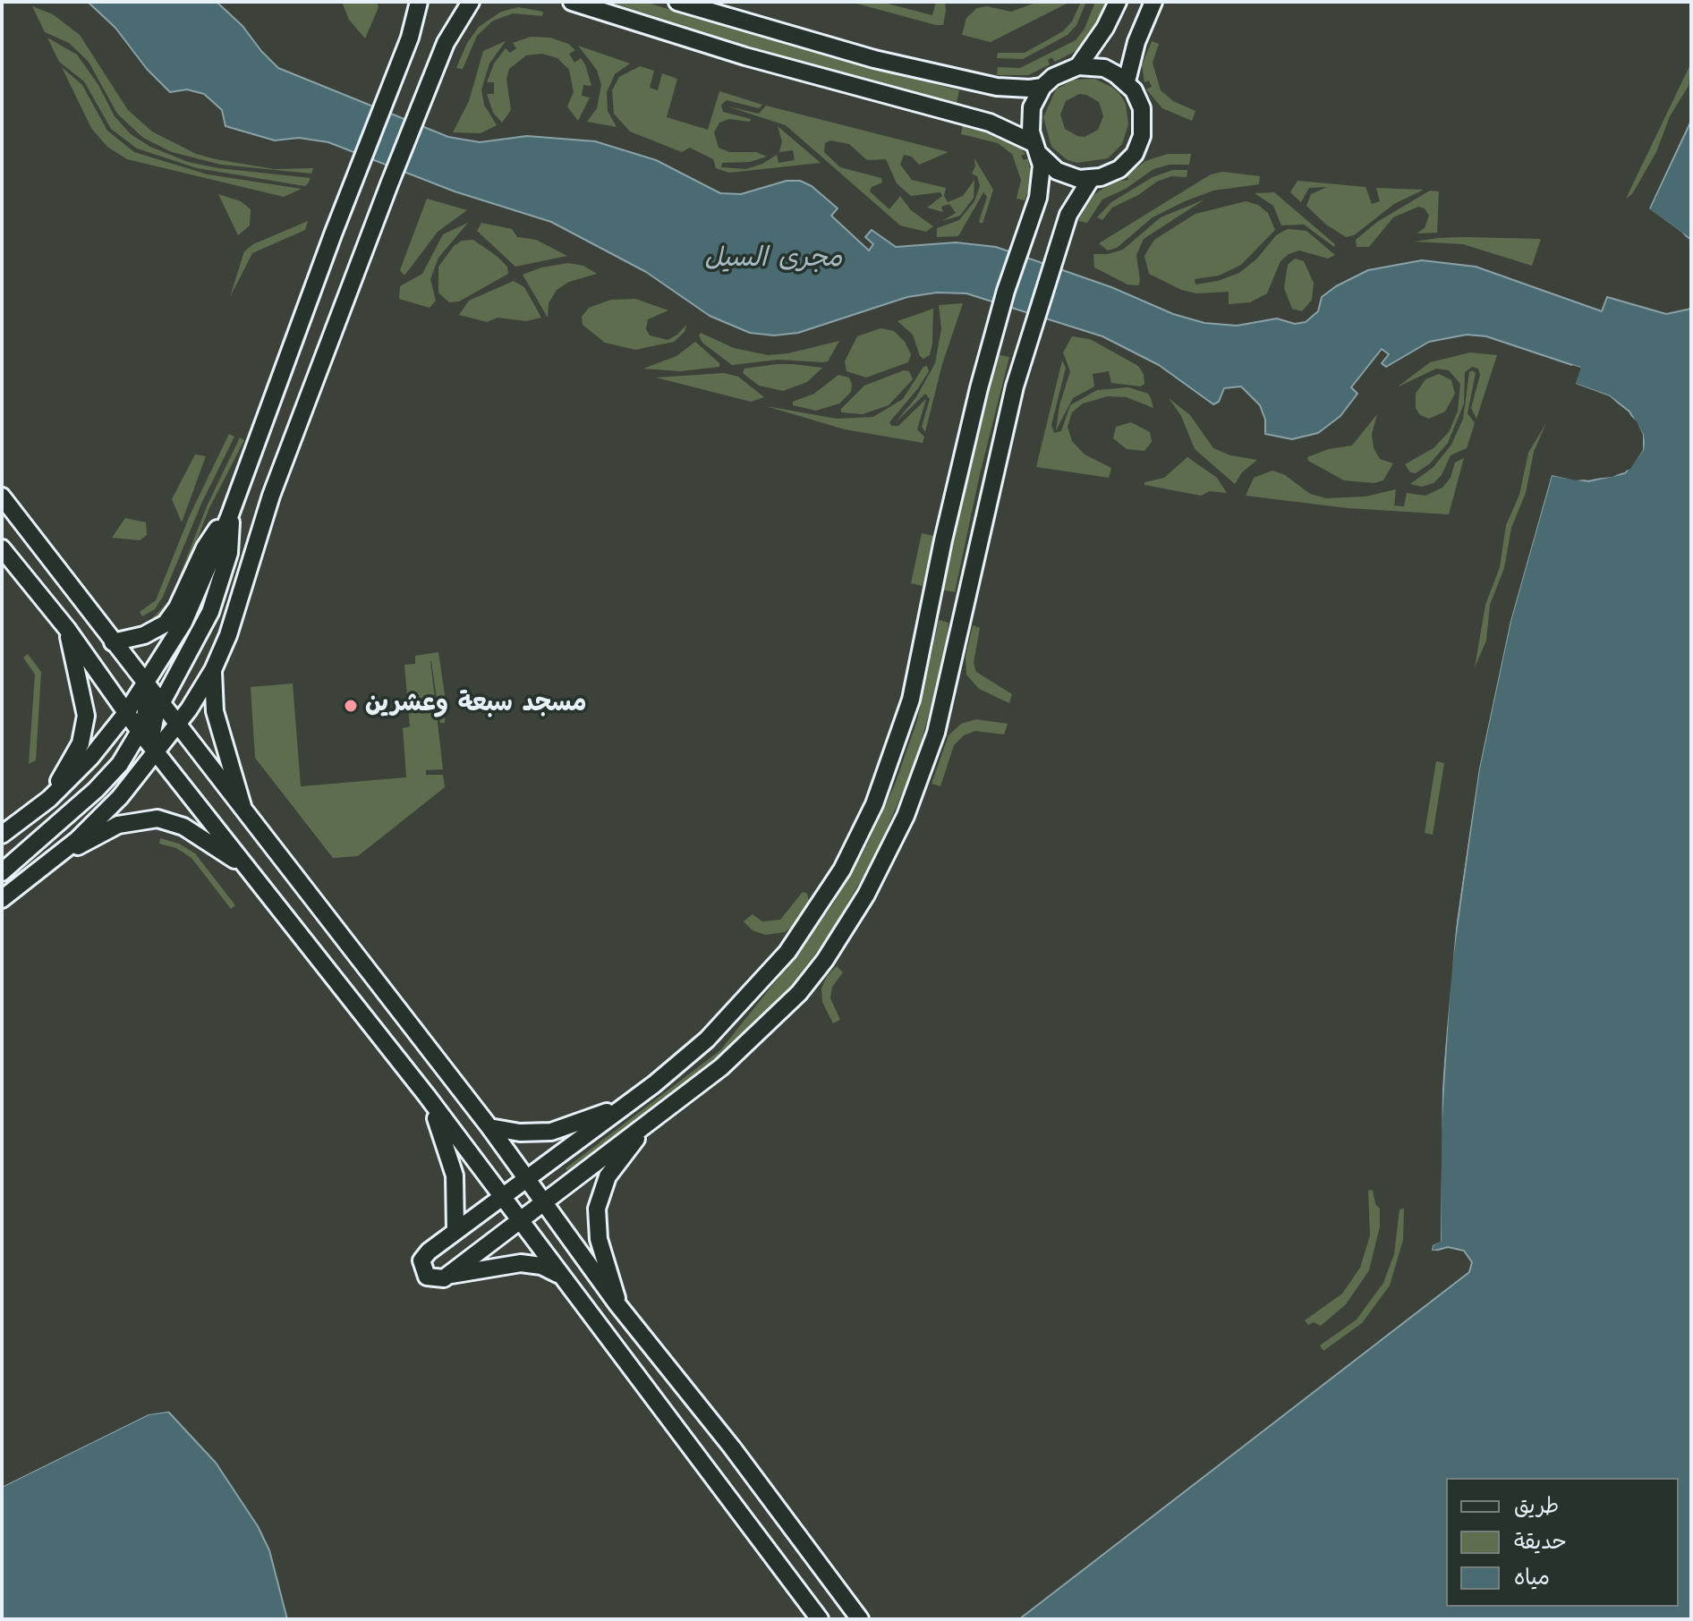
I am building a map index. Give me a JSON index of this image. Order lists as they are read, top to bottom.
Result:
{
  "water": ["مجرى السيل"],
  "places": ["مسجد سبعة وعشرين"],
  "legend": ["طريق", "حديقة", "مياه"]
}
